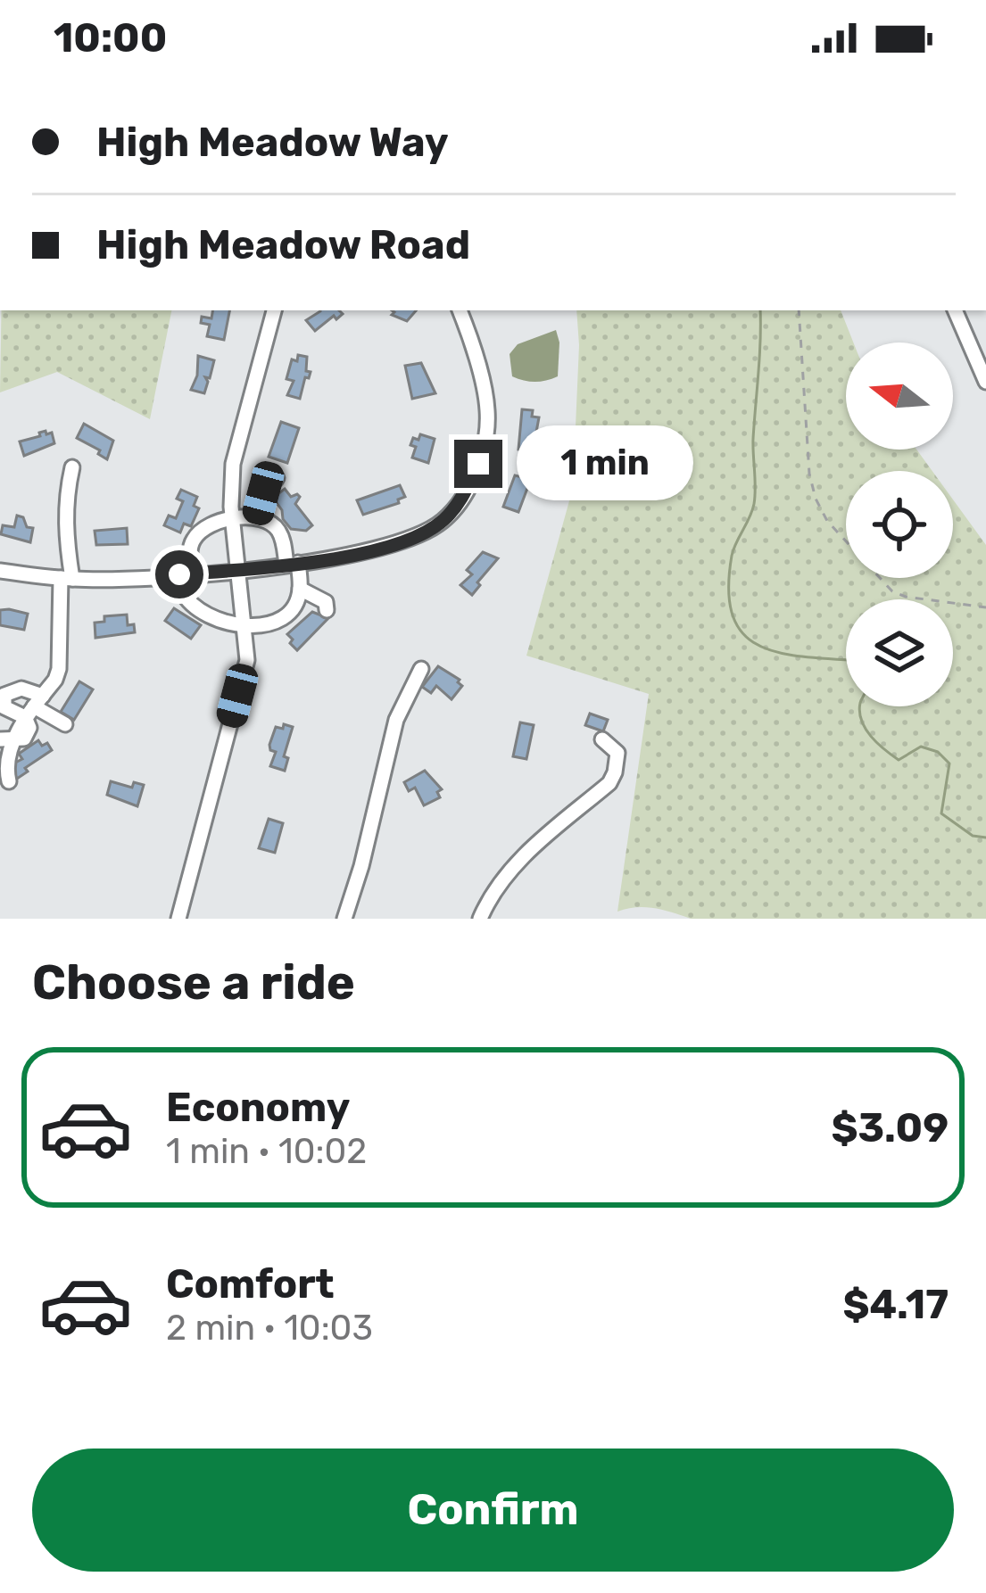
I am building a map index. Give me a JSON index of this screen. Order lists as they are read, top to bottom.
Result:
{
  "north": "left",
  "page": {
    "status": "10:00",
    "banner": ["High Meadow Way", "High Meadow Road"],
    "bubble": "1 min",
    "heading": "Choose a ride",
    "list": [
      {
        "name": "Economy",
        "note": "1 min · 10:02",
        "value": "$3.09"
      },
      {
        "name": "Comfort",
        "note": "2 min · 10:03",
        "value": "$4.17"
      }
    ],
    "buttons": "Confirm"
  }
}
